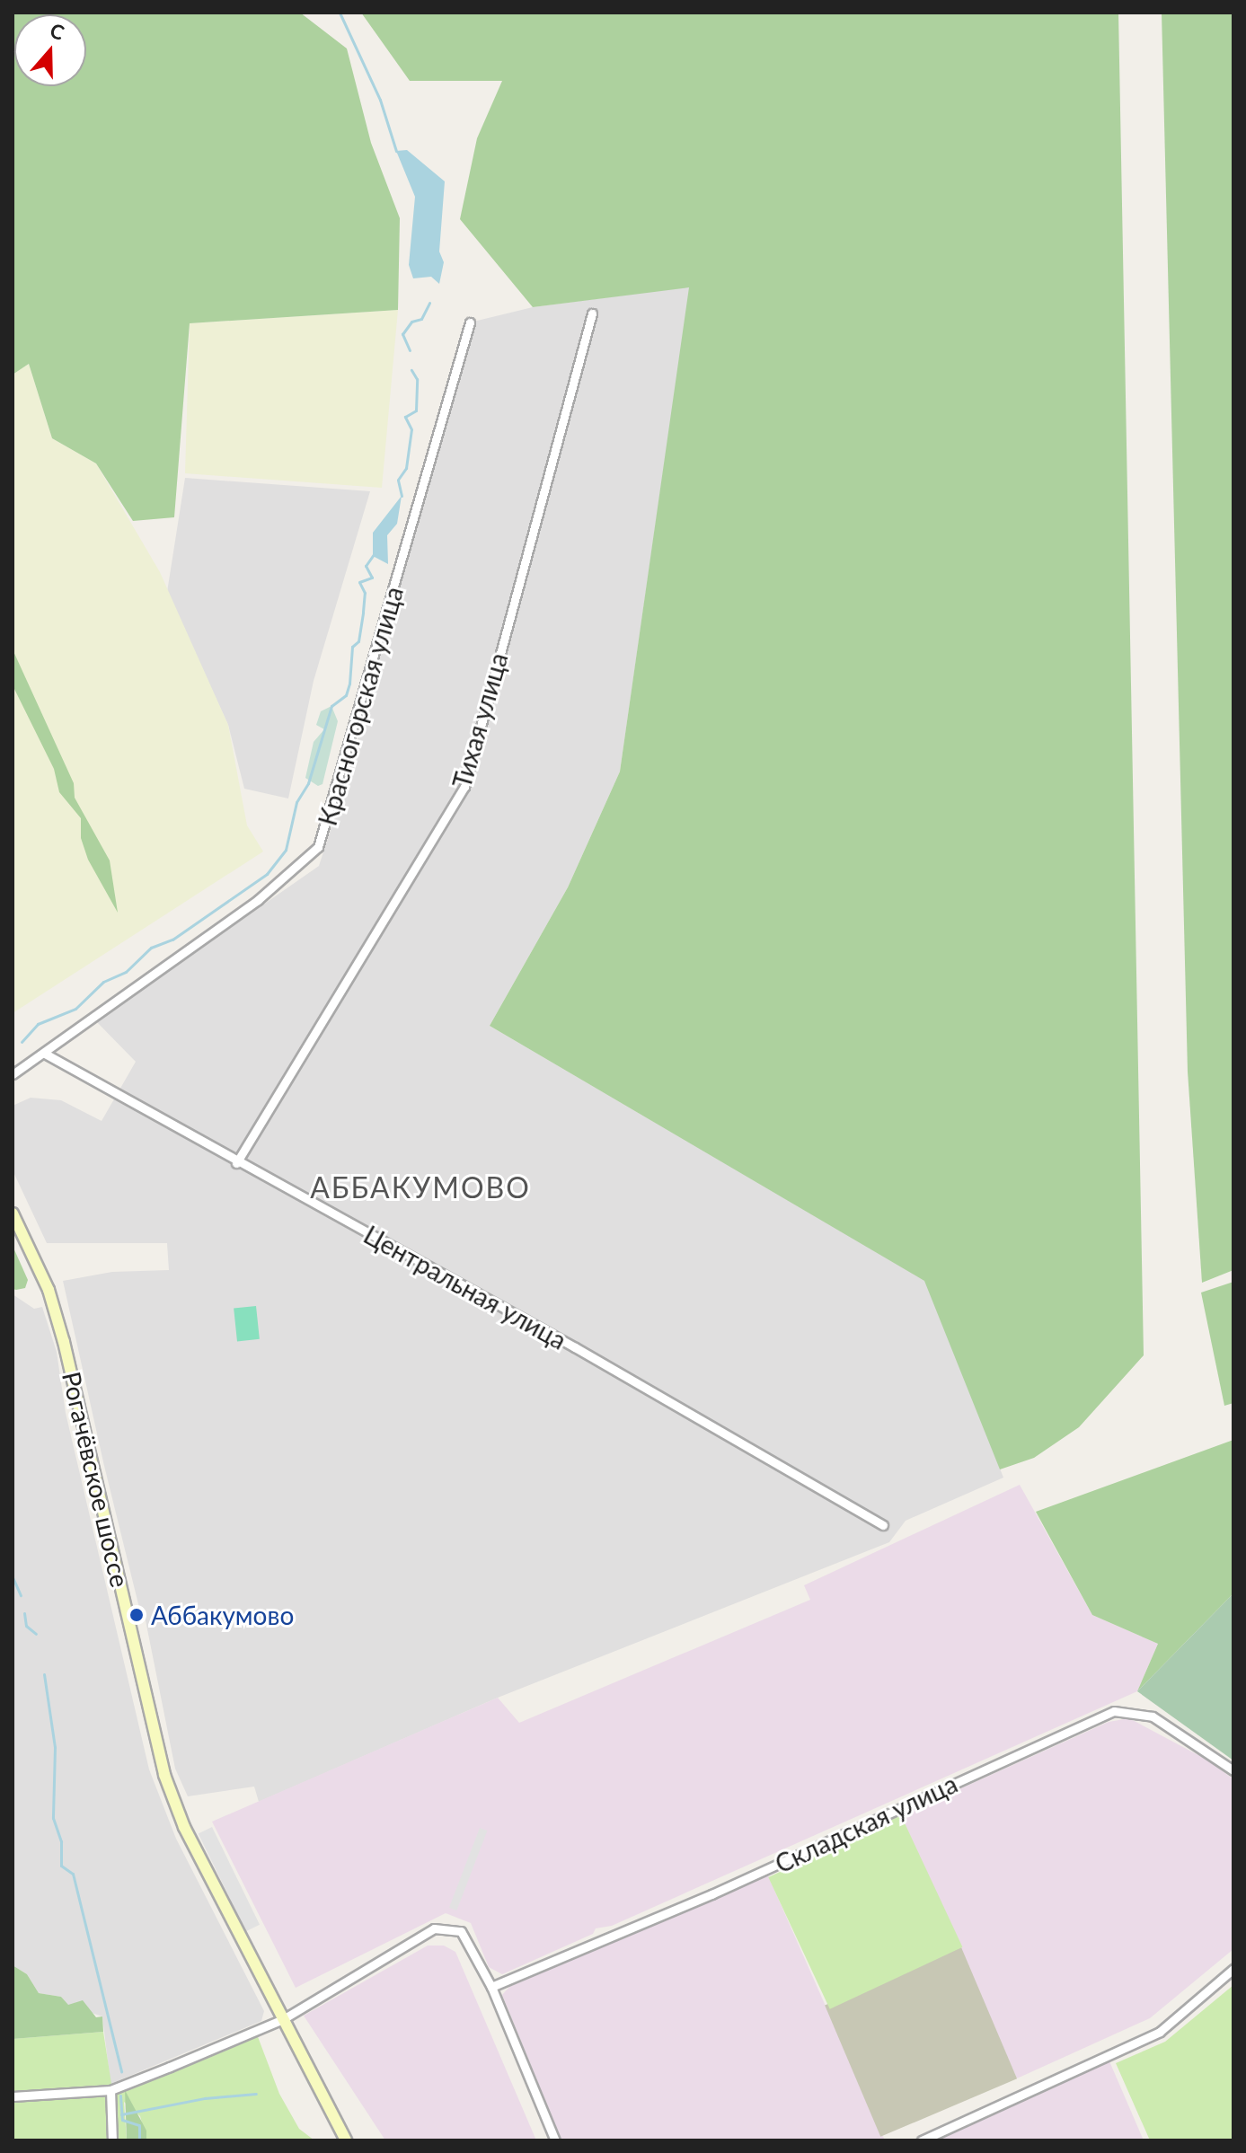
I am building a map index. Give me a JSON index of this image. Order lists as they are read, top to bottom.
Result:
{
  "streets": {
    "main road": ["Рогачёвское шоссе"],
    "street": [
      "Красногорская улица",
      "Тихая улица",
      "Центральная улица",
      "Складская улица"
    ]
  },
  "crossings": [
    ["Красногорская улица", "Центральная улица"],
    ["Тихая улица", "Центральная улица"]
  ],
  "districts": ["АББАКУМОВО"],
  "places": ["Аббакумово"],
  "north": "top"
}
